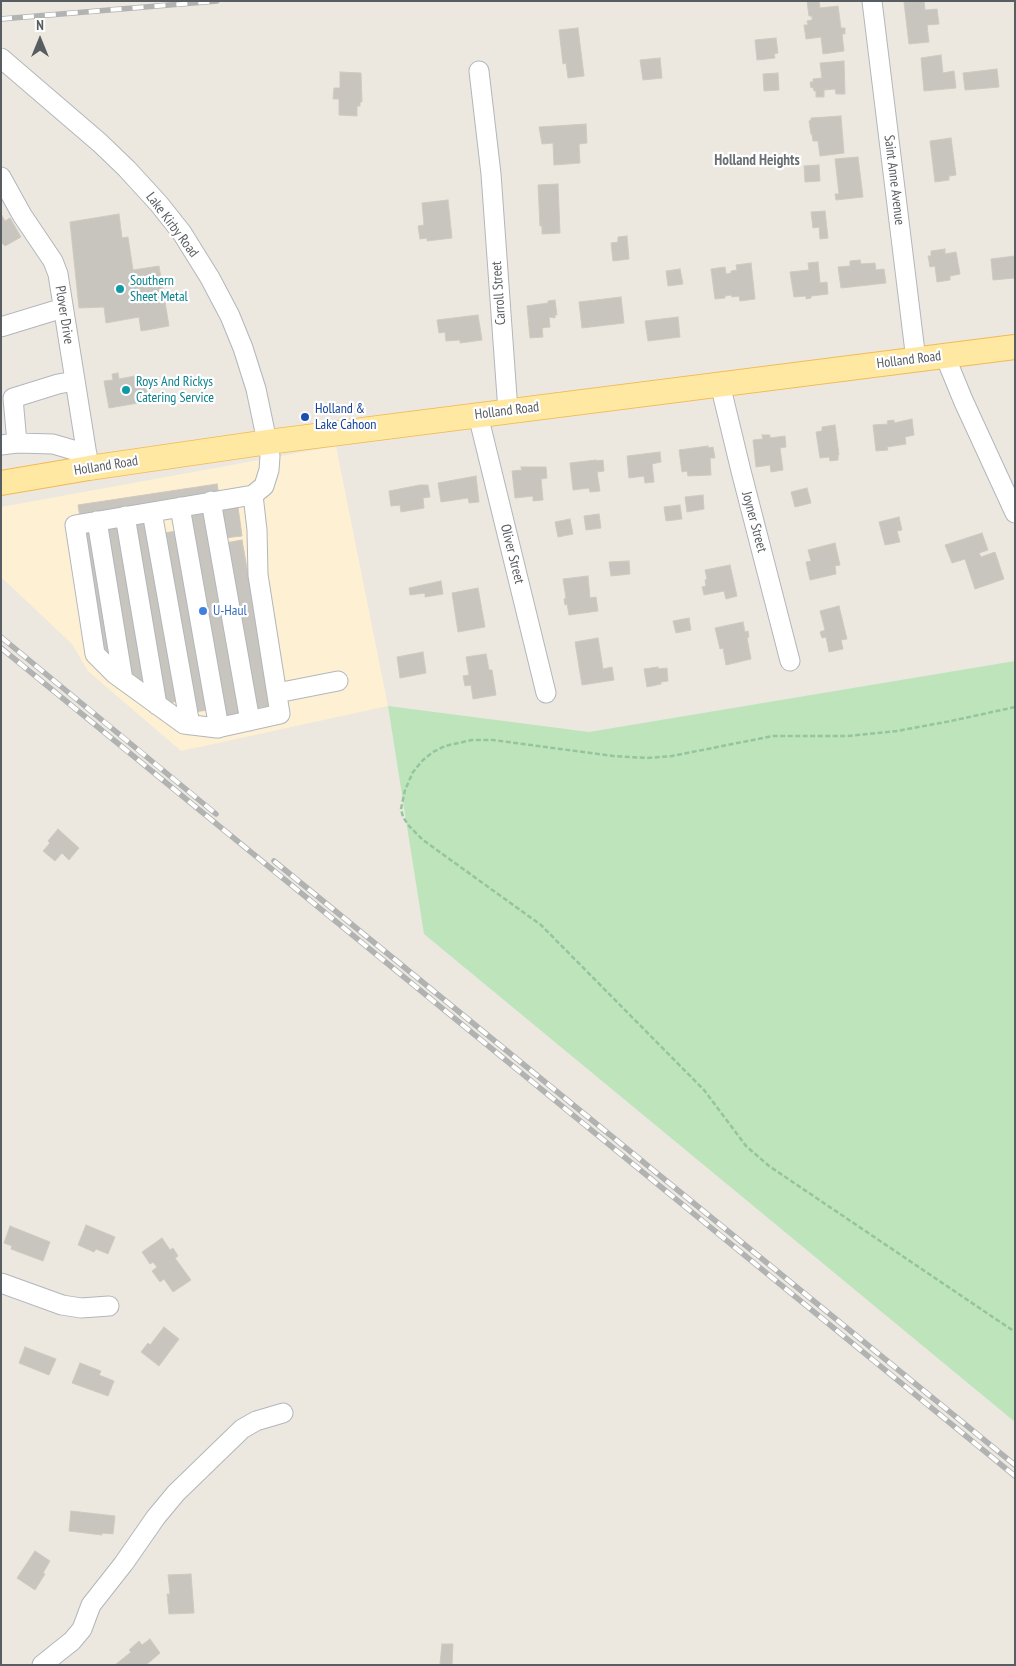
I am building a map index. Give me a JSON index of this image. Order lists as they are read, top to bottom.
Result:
{
  "streets": {
    "main road": ["Holland Road"],
    "street": [
      "Saint Anne Avenue",
      "Lake Kirby Road",
      "Carroll Street",
      "Plover Drive",
      "Joyner Street",
      "Oliver Street"
    ]
  },
  "crossings": [
    ["Saint Anne Avenue", "Holland Road"],
    ["Lake Kirby Road", "Holland Road"],
    ["Carroll Street", "Holland Road"],
    ["Plover Drive", "Holland Road"],
    ["Holland Road", "Joyner Street"],
    ["Holland Road", "Oliver Street"]
  ],
  "districts": ["Holland Heights"],
  "places": [
    "Southern Sheet Metal",
    "Roys And Rickys Catering Service",
    "Holland & Lake Cahoon",
    "U-Haul"
  ],
  "north": "top"
}
